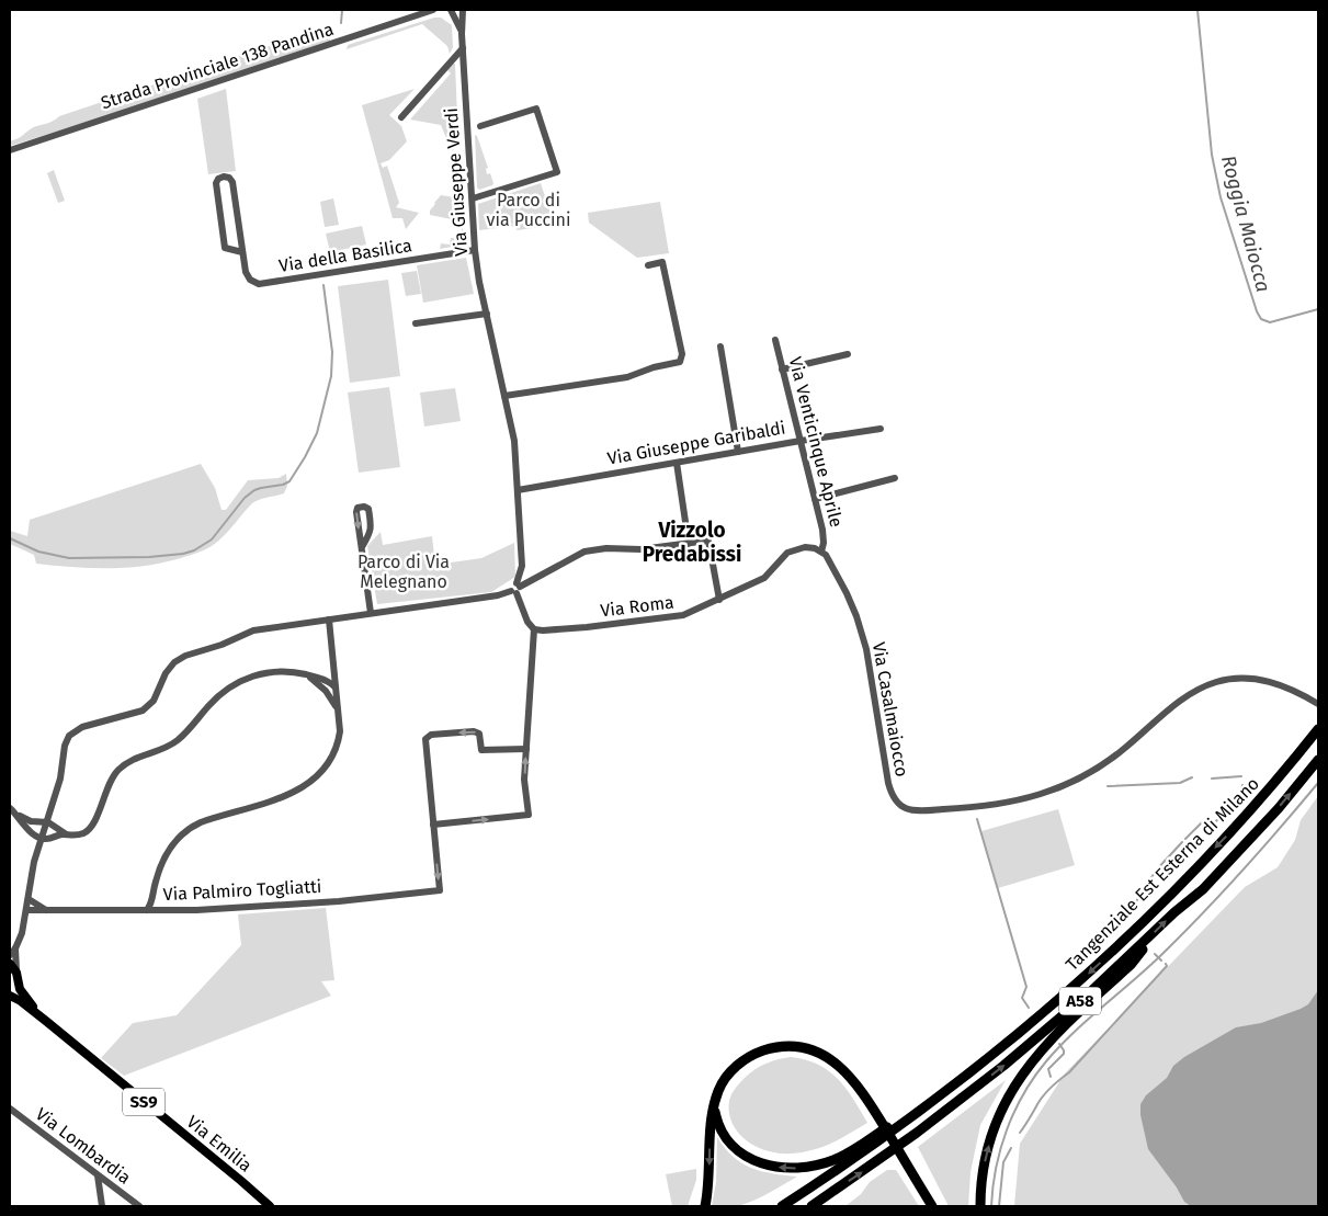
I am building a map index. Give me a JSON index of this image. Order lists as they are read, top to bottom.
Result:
{
  "streets": {
    "highway": ["Tangenziale Est Esterna di Milano", "A58"],
    "main road": ["SS9", "Via Emilia"],
    "street": [
      "Strada Provinciale 138 Pandina",
      "Via Giuseppe Verdi",
      "Via della Basilica",
      "Via Venticinque Aprile",
      "Via Giuseppe Garibaldi",
      "Via Roma",
      "Via Casalmaiocco",
      "Via Palmiro Togliatti",
      "Via Lombardia"
    ]
  },
  "crossings": [
    ["Via Giuseppe Verdi", "Via della Basilica"],
    ["Via Giuseppe Verdi", "Via Giuseppe Garibaldi"],
    ["Via Venticinque Aprile", "Via Giuseppe Garibaldi"],
    ["Via Venticinque Aprile", "Via Roma"],
    ["Via Venticinque Aprile", "Via Casalmaiocco"],
    ["Via Roma", "Via Casalmaiocco"],
    ["Tangenziale Est Esterna di Milano", "A58"]
  ],
  "one_way": ["Via Palmiro Togliatti"],
  "districts": ["Vizzolo Predabissi"],
  "water": ["Roggia Maiocca"],
  "parks": ["Parco di via Puccini", "Parco di Via Melegnano"]
}
